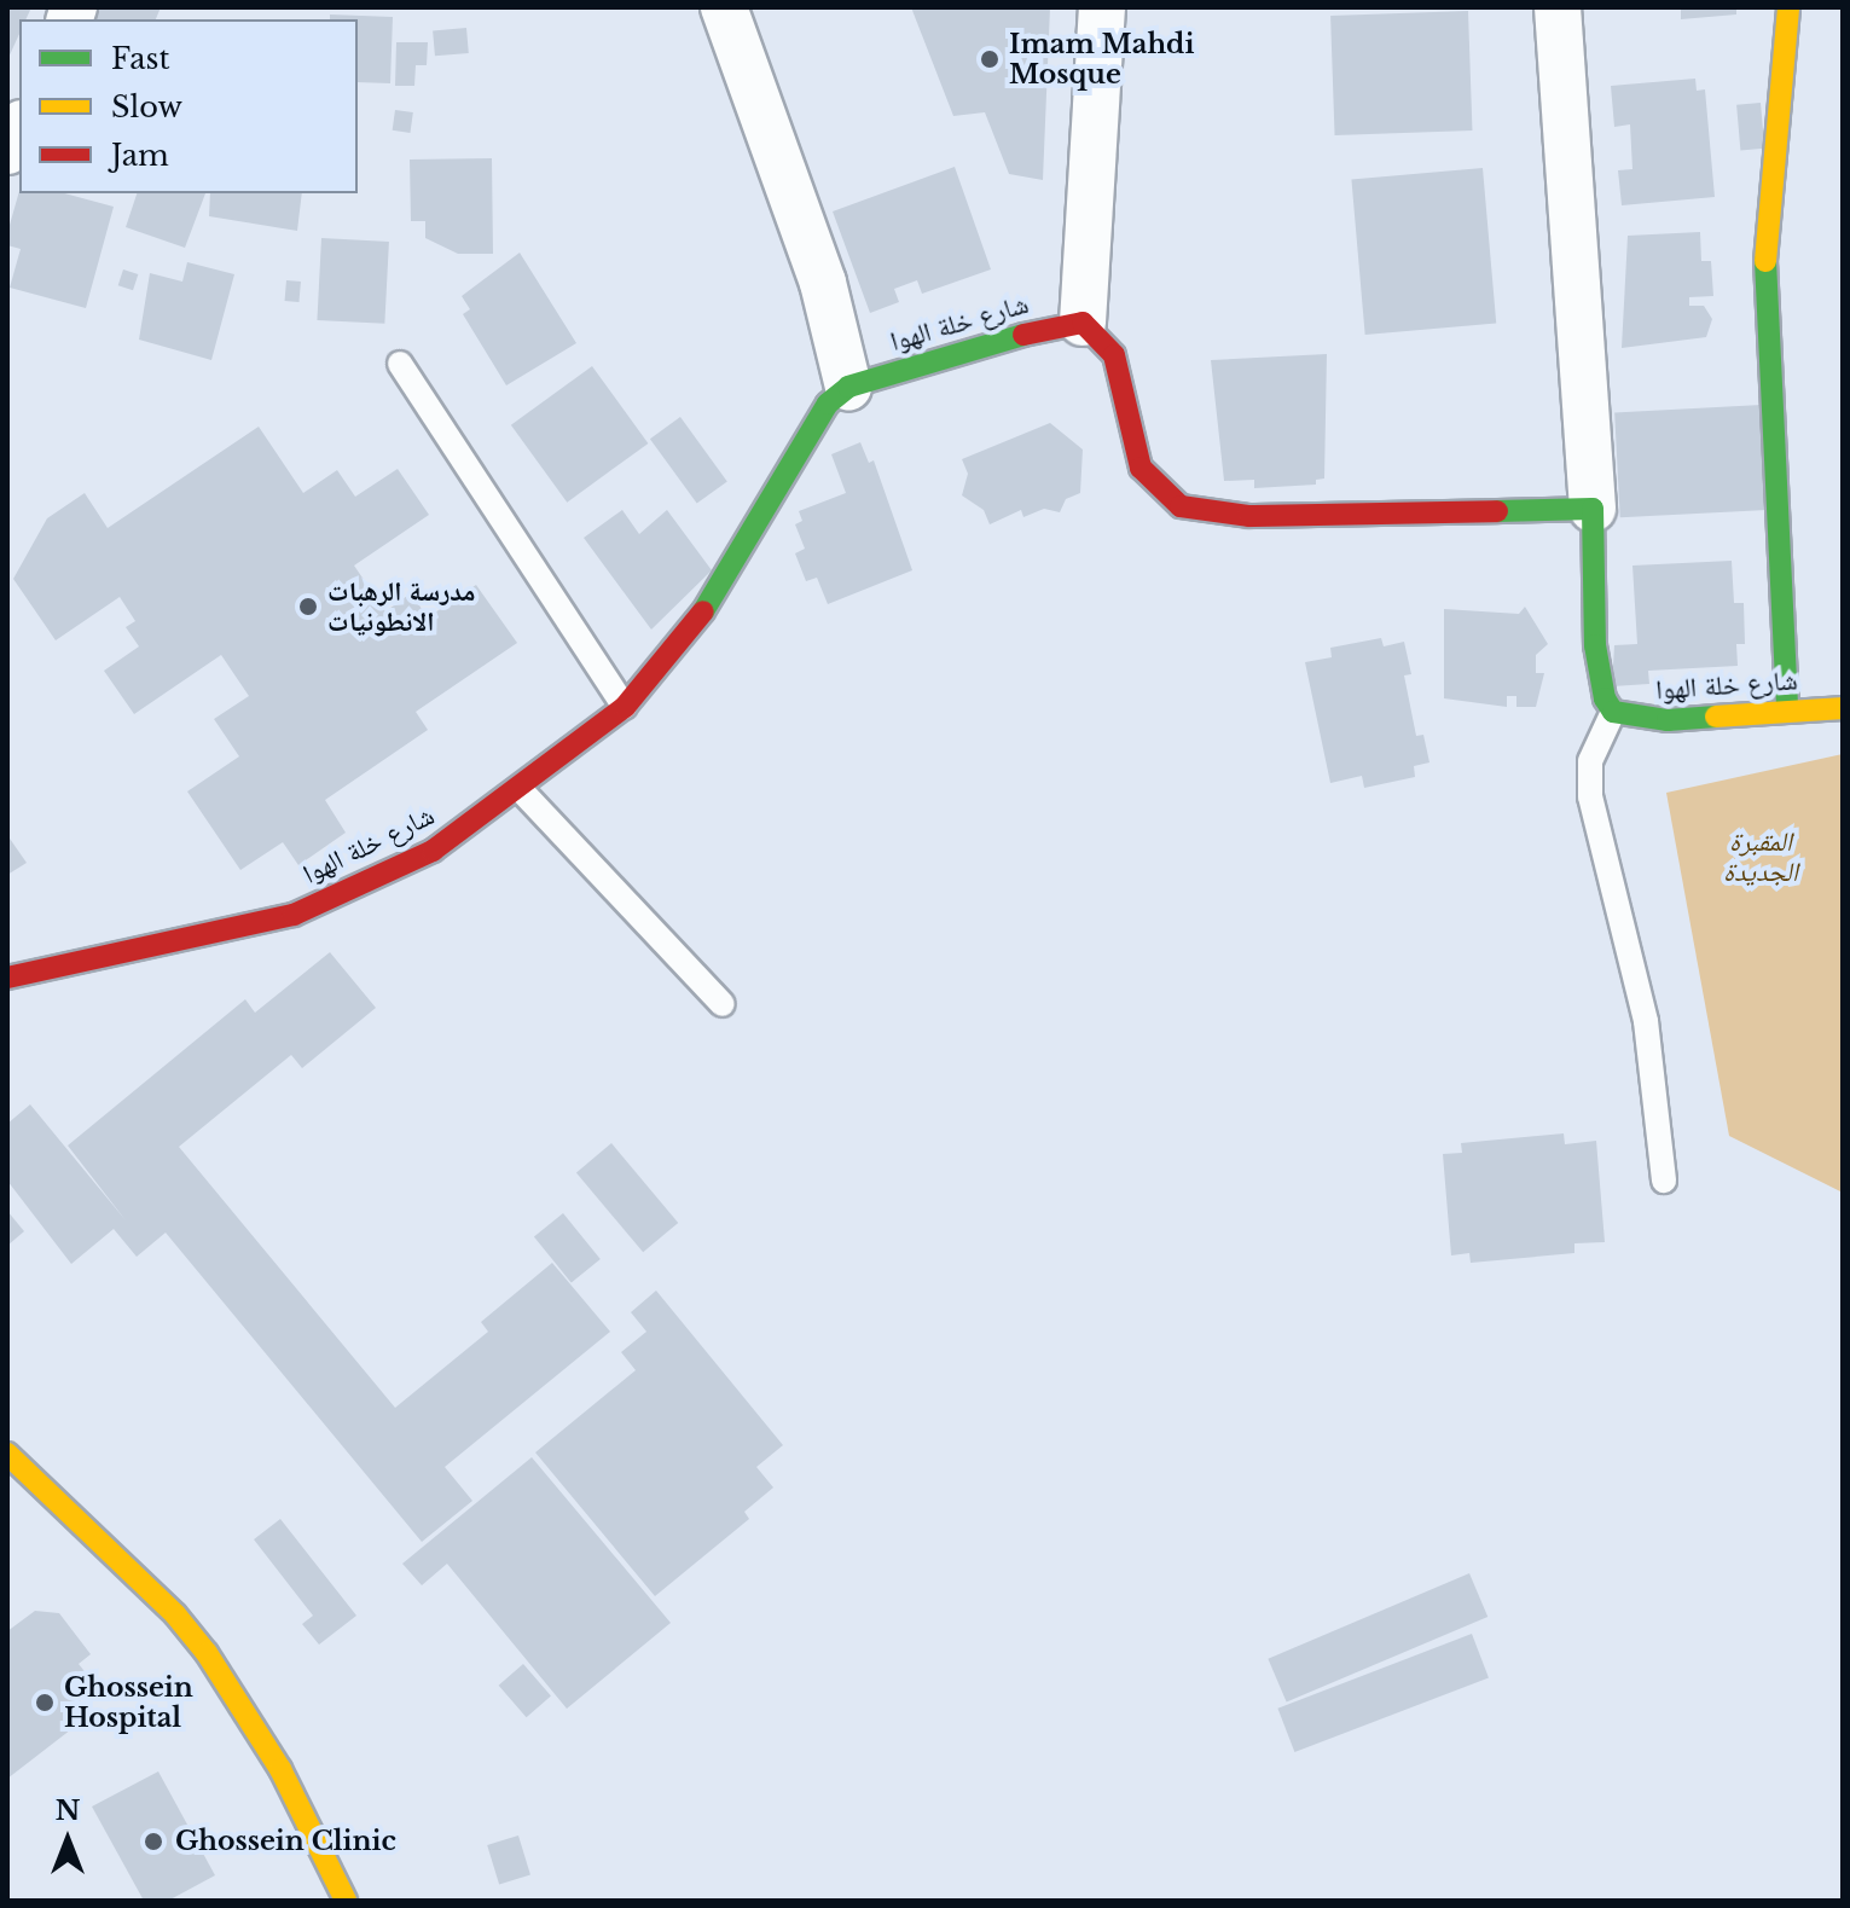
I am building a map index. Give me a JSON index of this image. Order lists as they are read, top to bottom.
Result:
{
  "streets": {
    "street": ["شارع خلة الهوا"]
  },
  "parks": ["المقبرة الجديدة"],
  "places": [
    "Imam Mahdi Mosque",
    "مدرسة الرهبات الانطونيات",
    "Ghossein Hospital",
    "Ghossein Clinic"
  ],
  "legend": ["Fast", "Slow", "Jam"],
  "north": "top"
}
